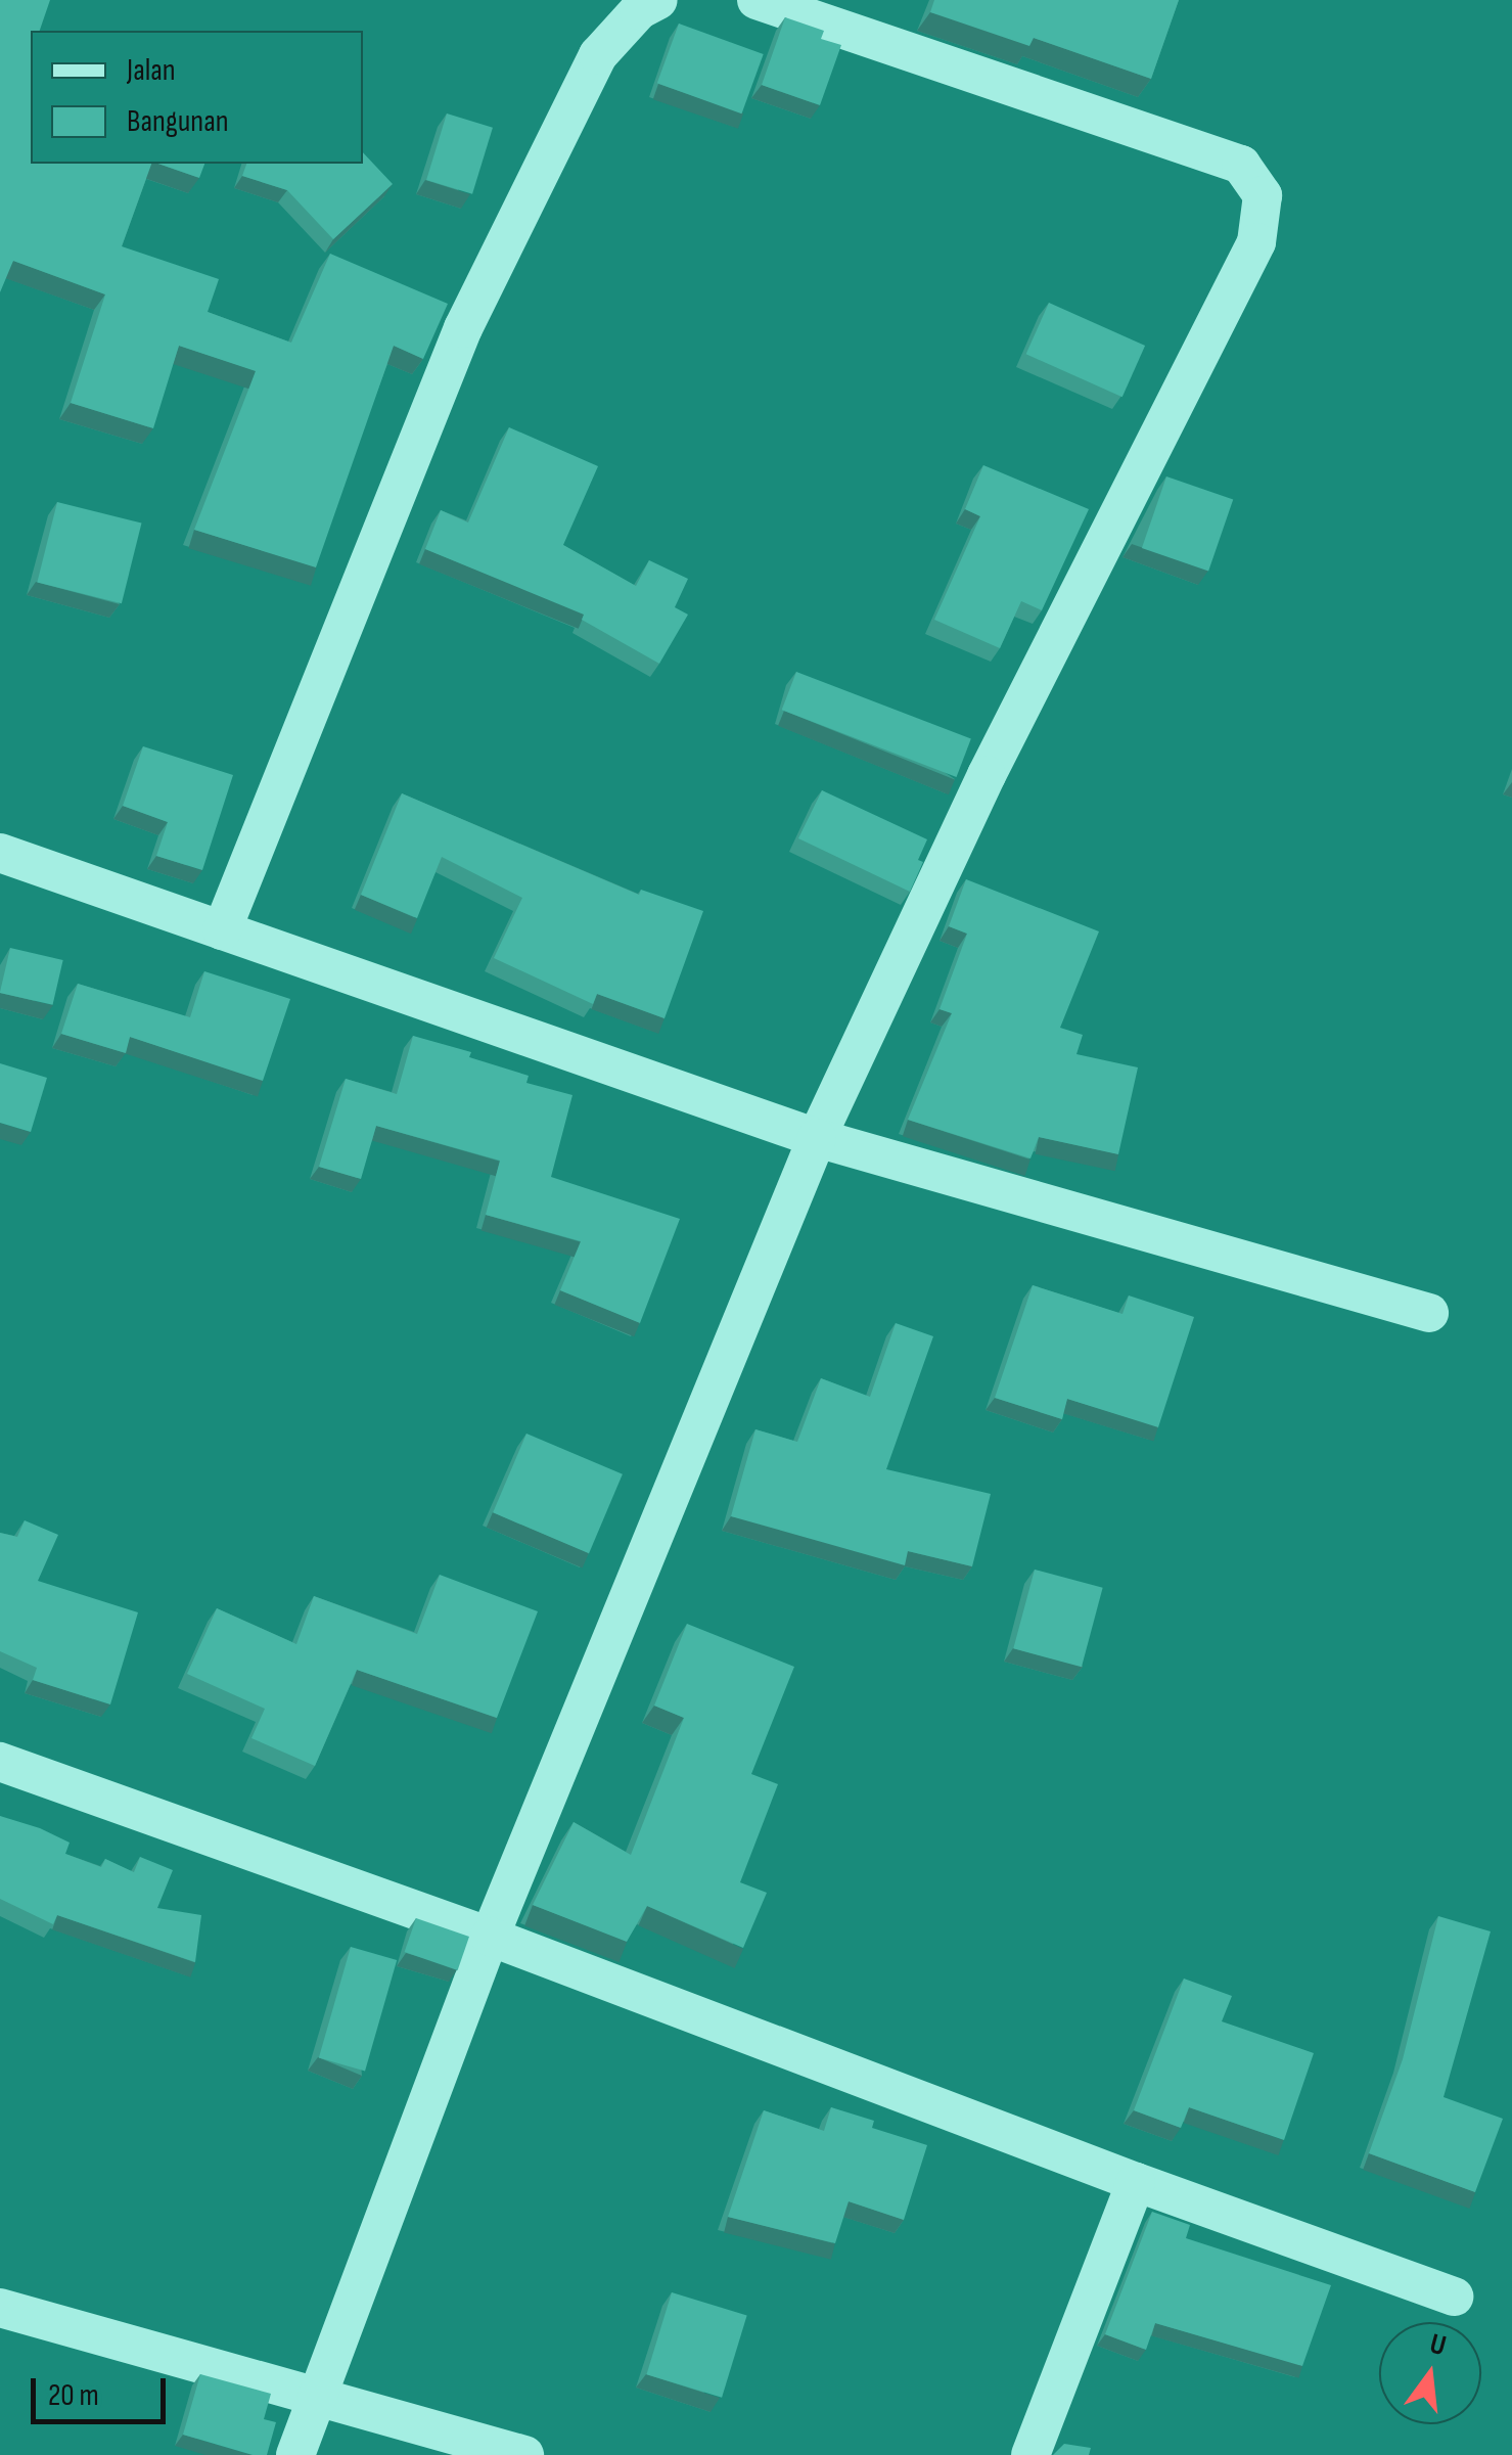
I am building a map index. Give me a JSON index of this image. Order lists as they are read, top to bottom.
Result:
{
  "legend": ["Jalan", "Bangunan"],
  "scale_bar": "20 m",
  "north": "top"
}
